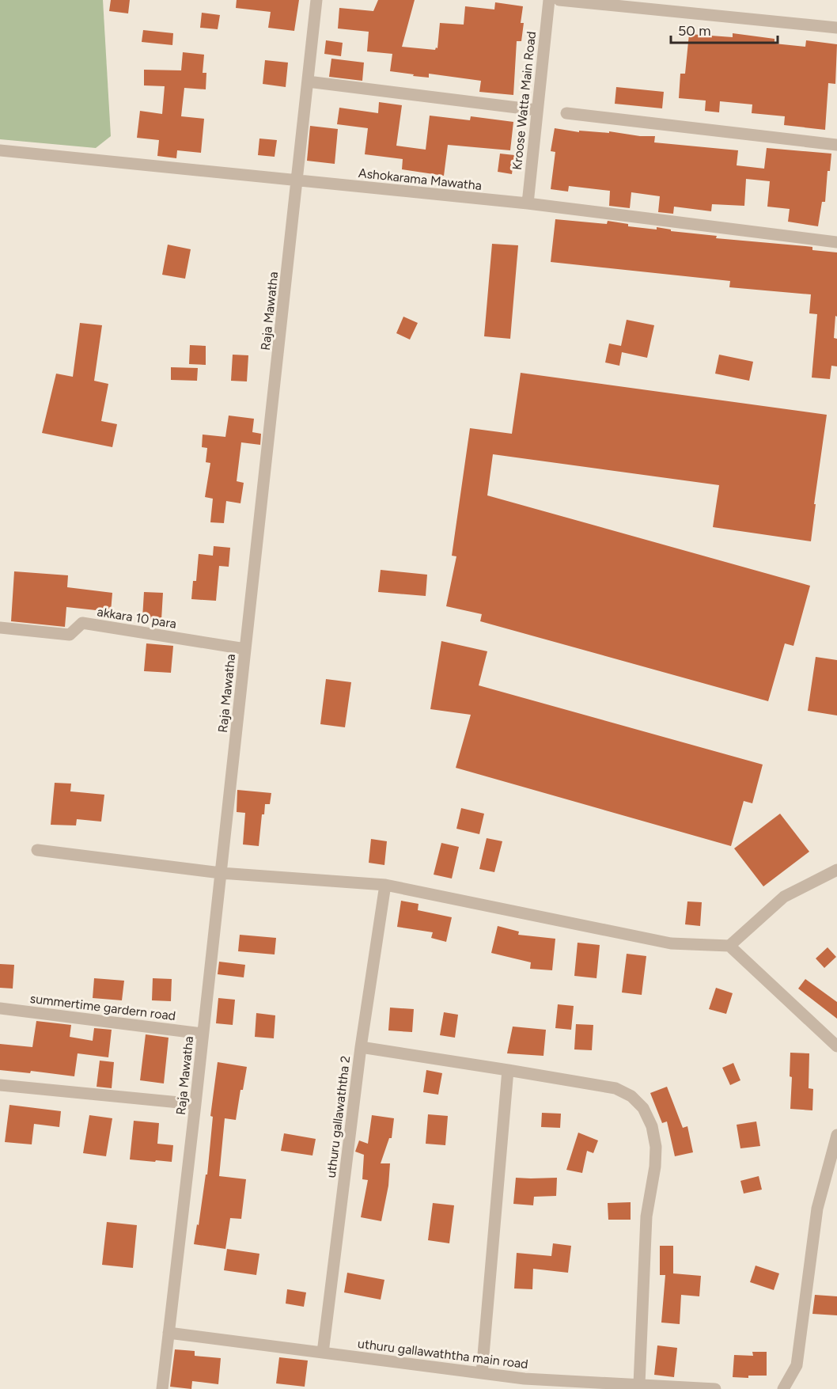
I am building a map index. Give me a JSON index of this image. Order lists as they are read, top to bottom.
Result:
{
  "streets": {
    "street": [
      "Kroose Watta Main Road",
      "Ashokarama Mawatha",
      "Raja Mawatha",
      "akkara 10 para",
      "summertime gardern road",
      "uthuru gallawaththa 2",
      "uthuru gallawaththa main road"
    ]
  },
  "crossings": [
    ["Kroose Watta Main Road", "Ashokarama Mawatha"],
    ["Ashokarama Mawatha", "Raja Mawatha"],
    ["Raja Mawatha", "akkara 10 para"],
    ["Raja Mawatha", "summertime gardern road"],
    ["Raja Mawatha", "uthuru gallawaththa main road"],
    ["uthuru gallawaththa 2", "uthuru gallawaththa main road"]
  ],
  "scale_bar": "50 m"
}
